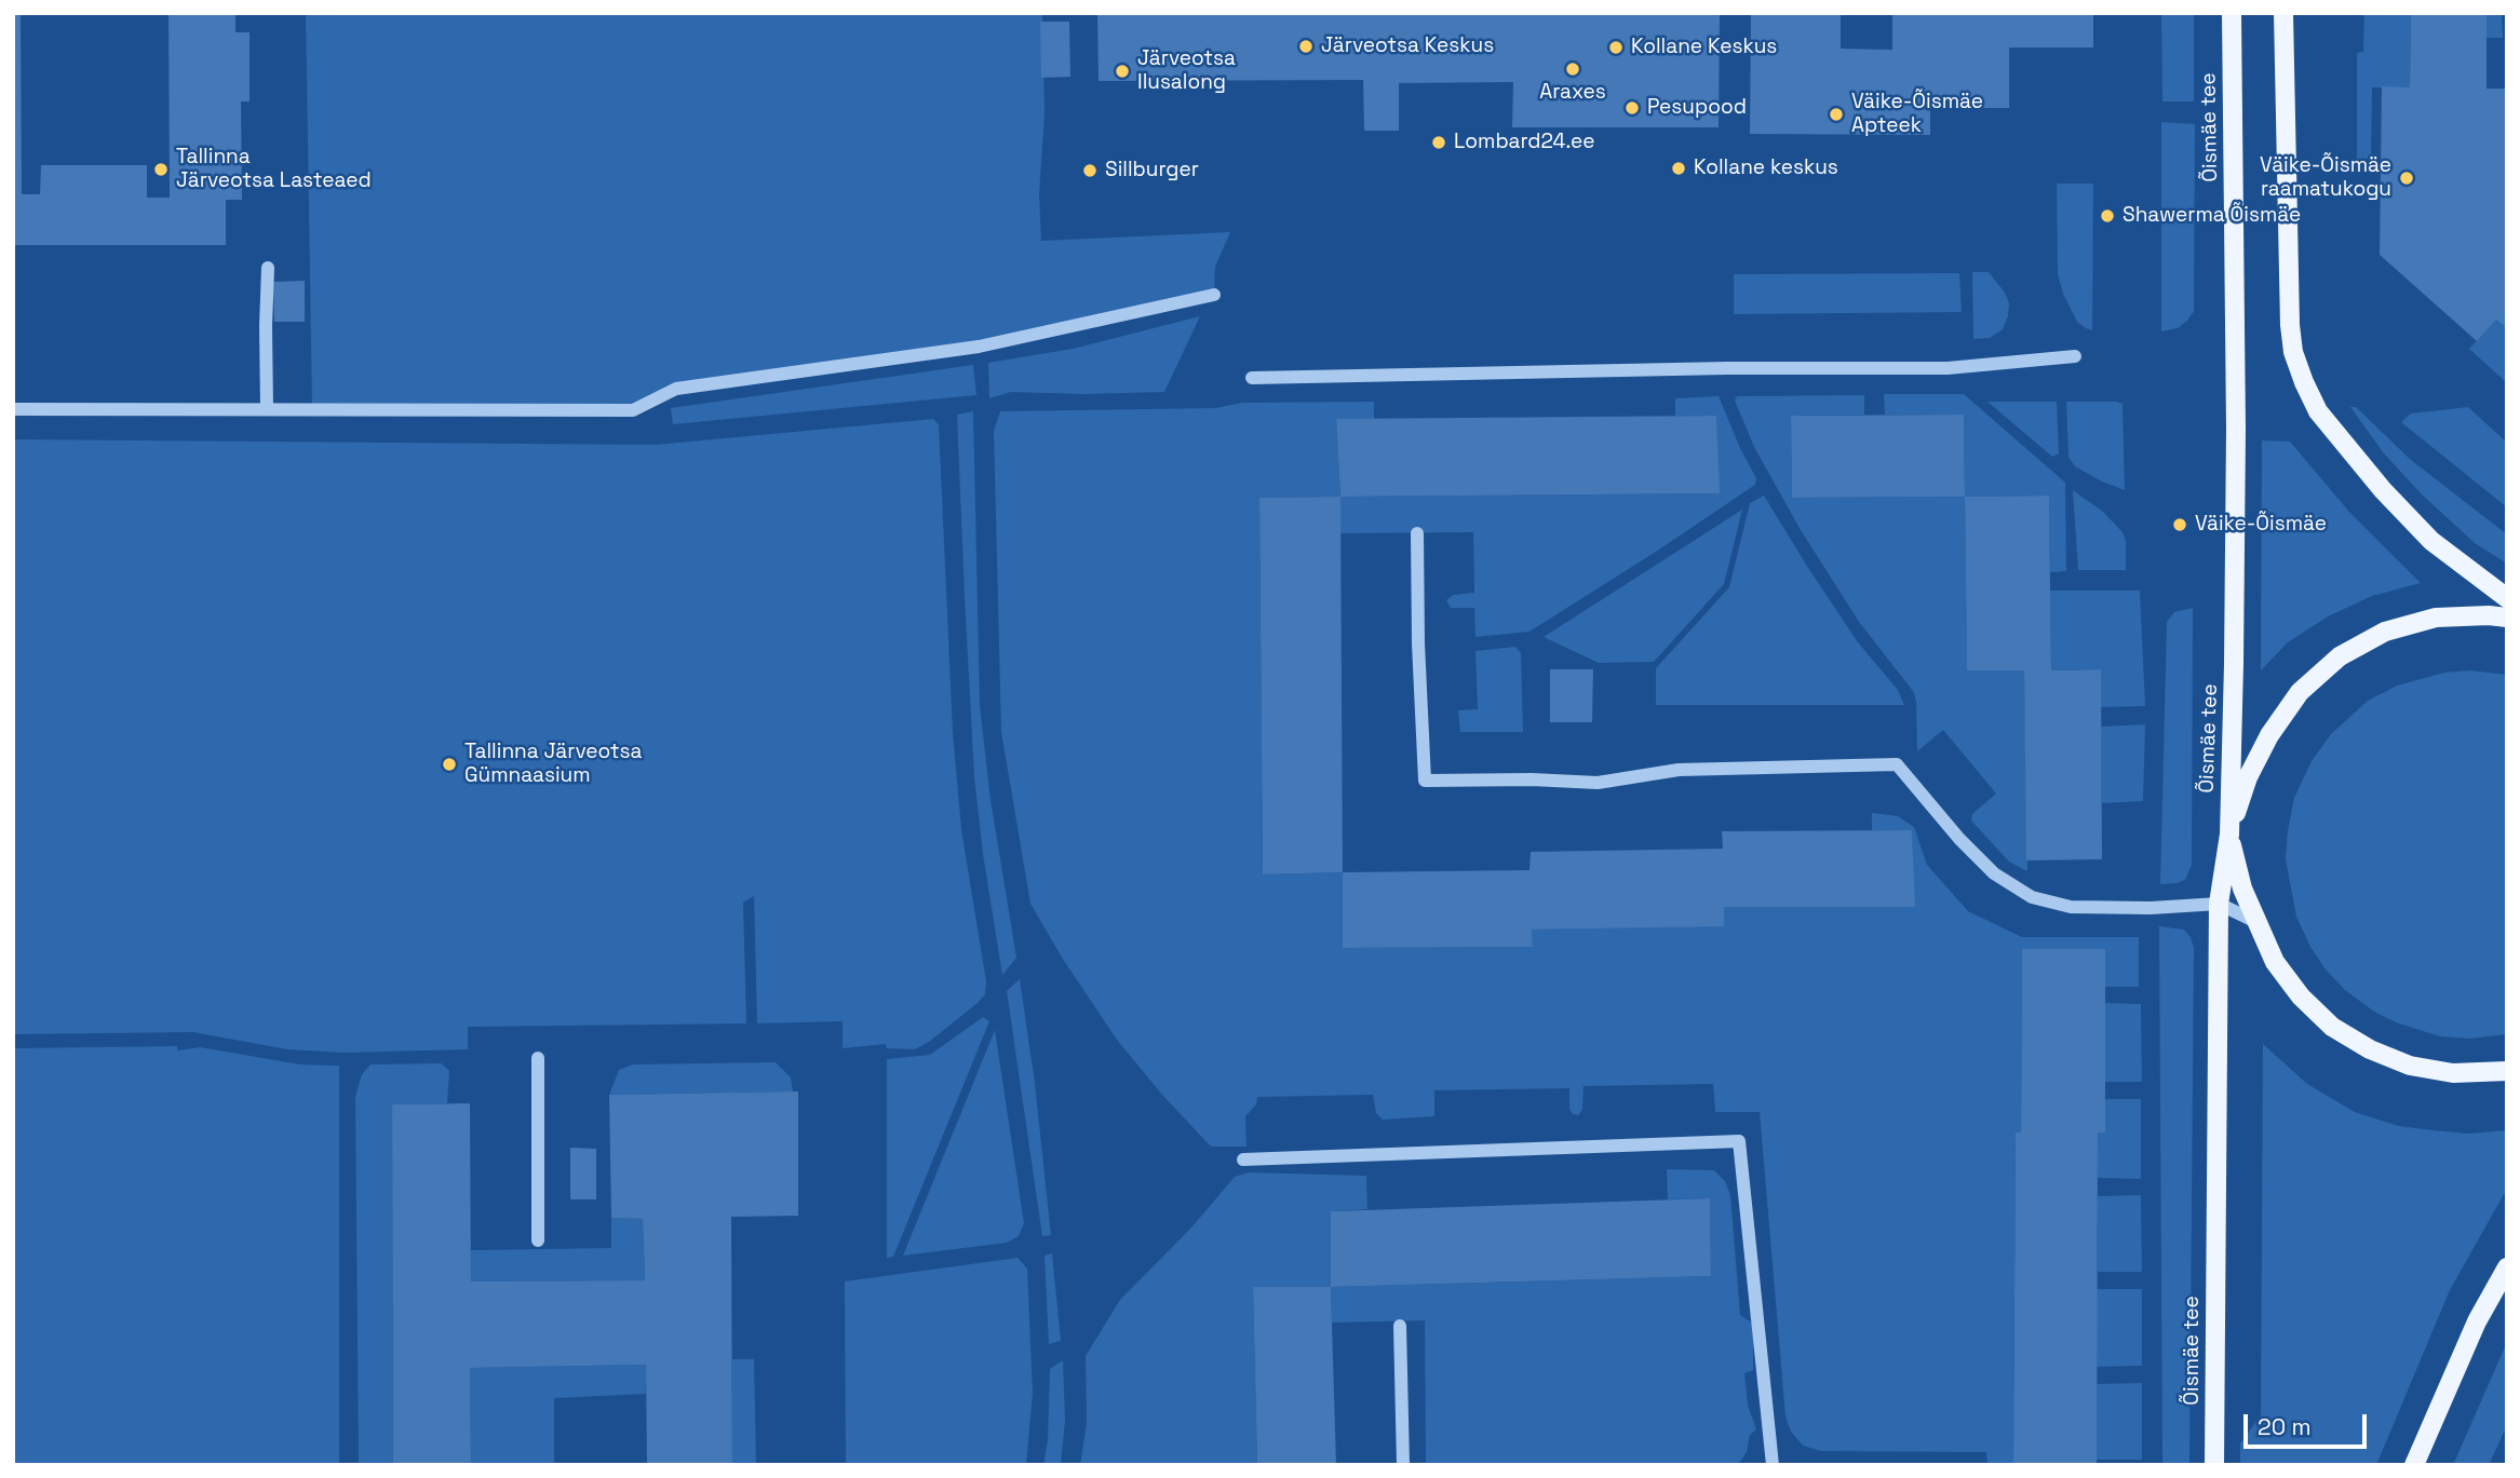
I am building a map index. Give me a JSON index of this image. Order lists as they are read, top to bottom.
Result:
{
  "streets": {
    "main road": ["Õismäe tee"]
  },
  "places": [
    "Järveotsa Keskus",
    "Kollane Keskus",
    "Araxes",
    "Järveotsa Ilusalong",
    "Pesupood",
    "Väike-Õismäe Apteek",
    "Lombard24.ee",
    "Kollane keskus",
    "Tallinna Järveotsa Lasteaed",
    "Sillburger",
    "Väike-Õismäe raamatukogu",
    "Shawerma Õismäe",
    "Väike-Õismäe",
    "Tallinna Järveotsa Gümnaasium"
  ],
  "scale_bar": "20 m"
}
